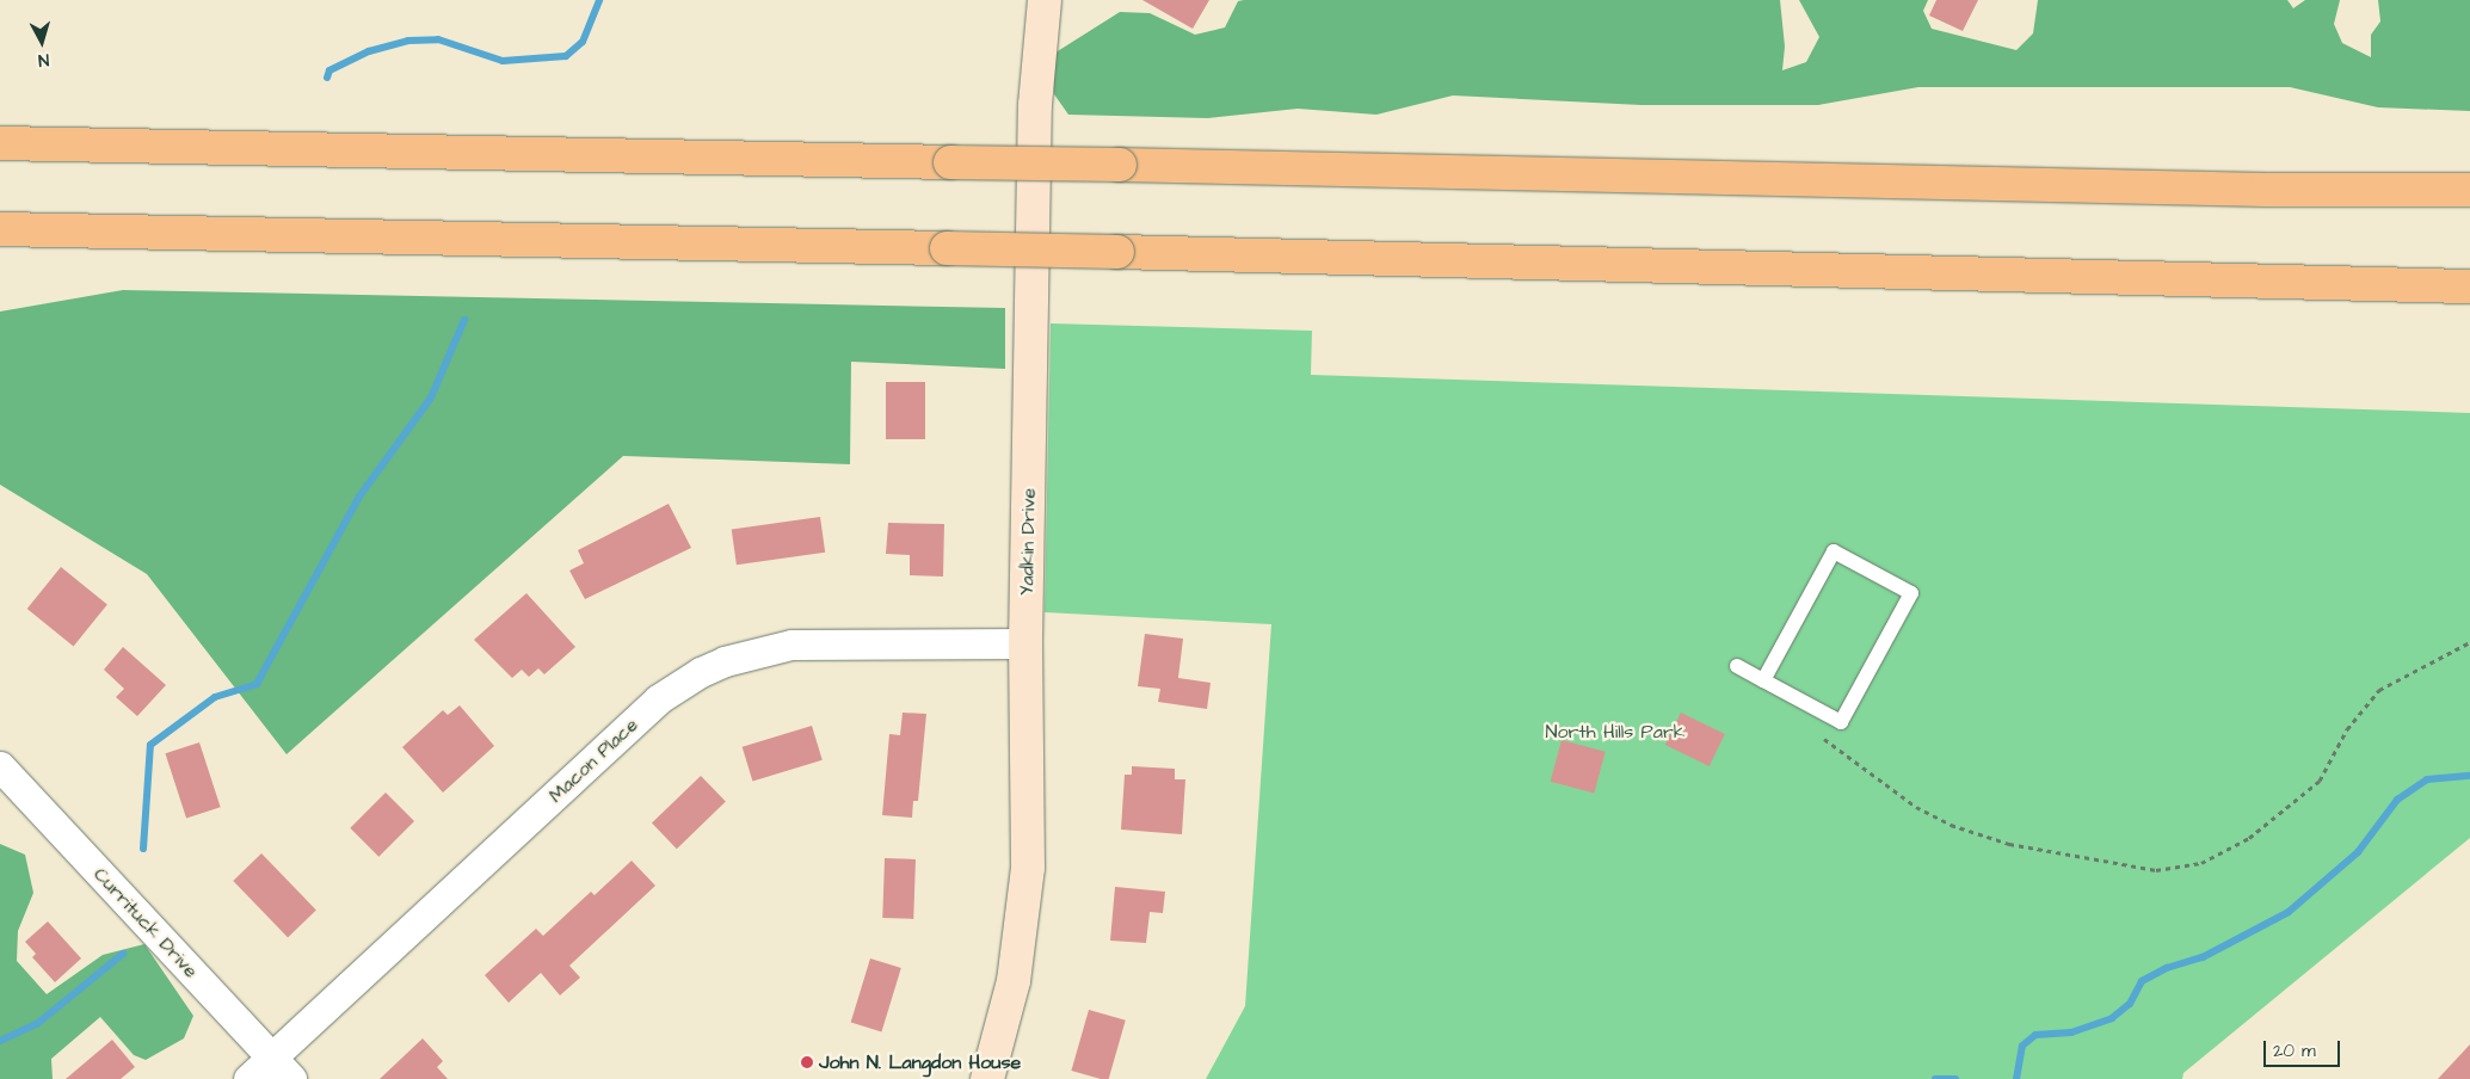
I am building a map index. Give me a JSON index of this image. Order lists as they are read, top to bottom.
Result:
{
  "streets": {
    "street": ["Yadkin Drive", "Macon Place", "Currituck Drive"]
  },
  "crossings": [
    ["Yadkin Drive", "Macon Place"],
    ["Macon Place", "Currituck Drive"]
  ],
  "parks": ["North Hills Park"],
  "places": ["John N. Langdon House"],
  "scale_bar": "20 m",
  "north": "bottom"
}
